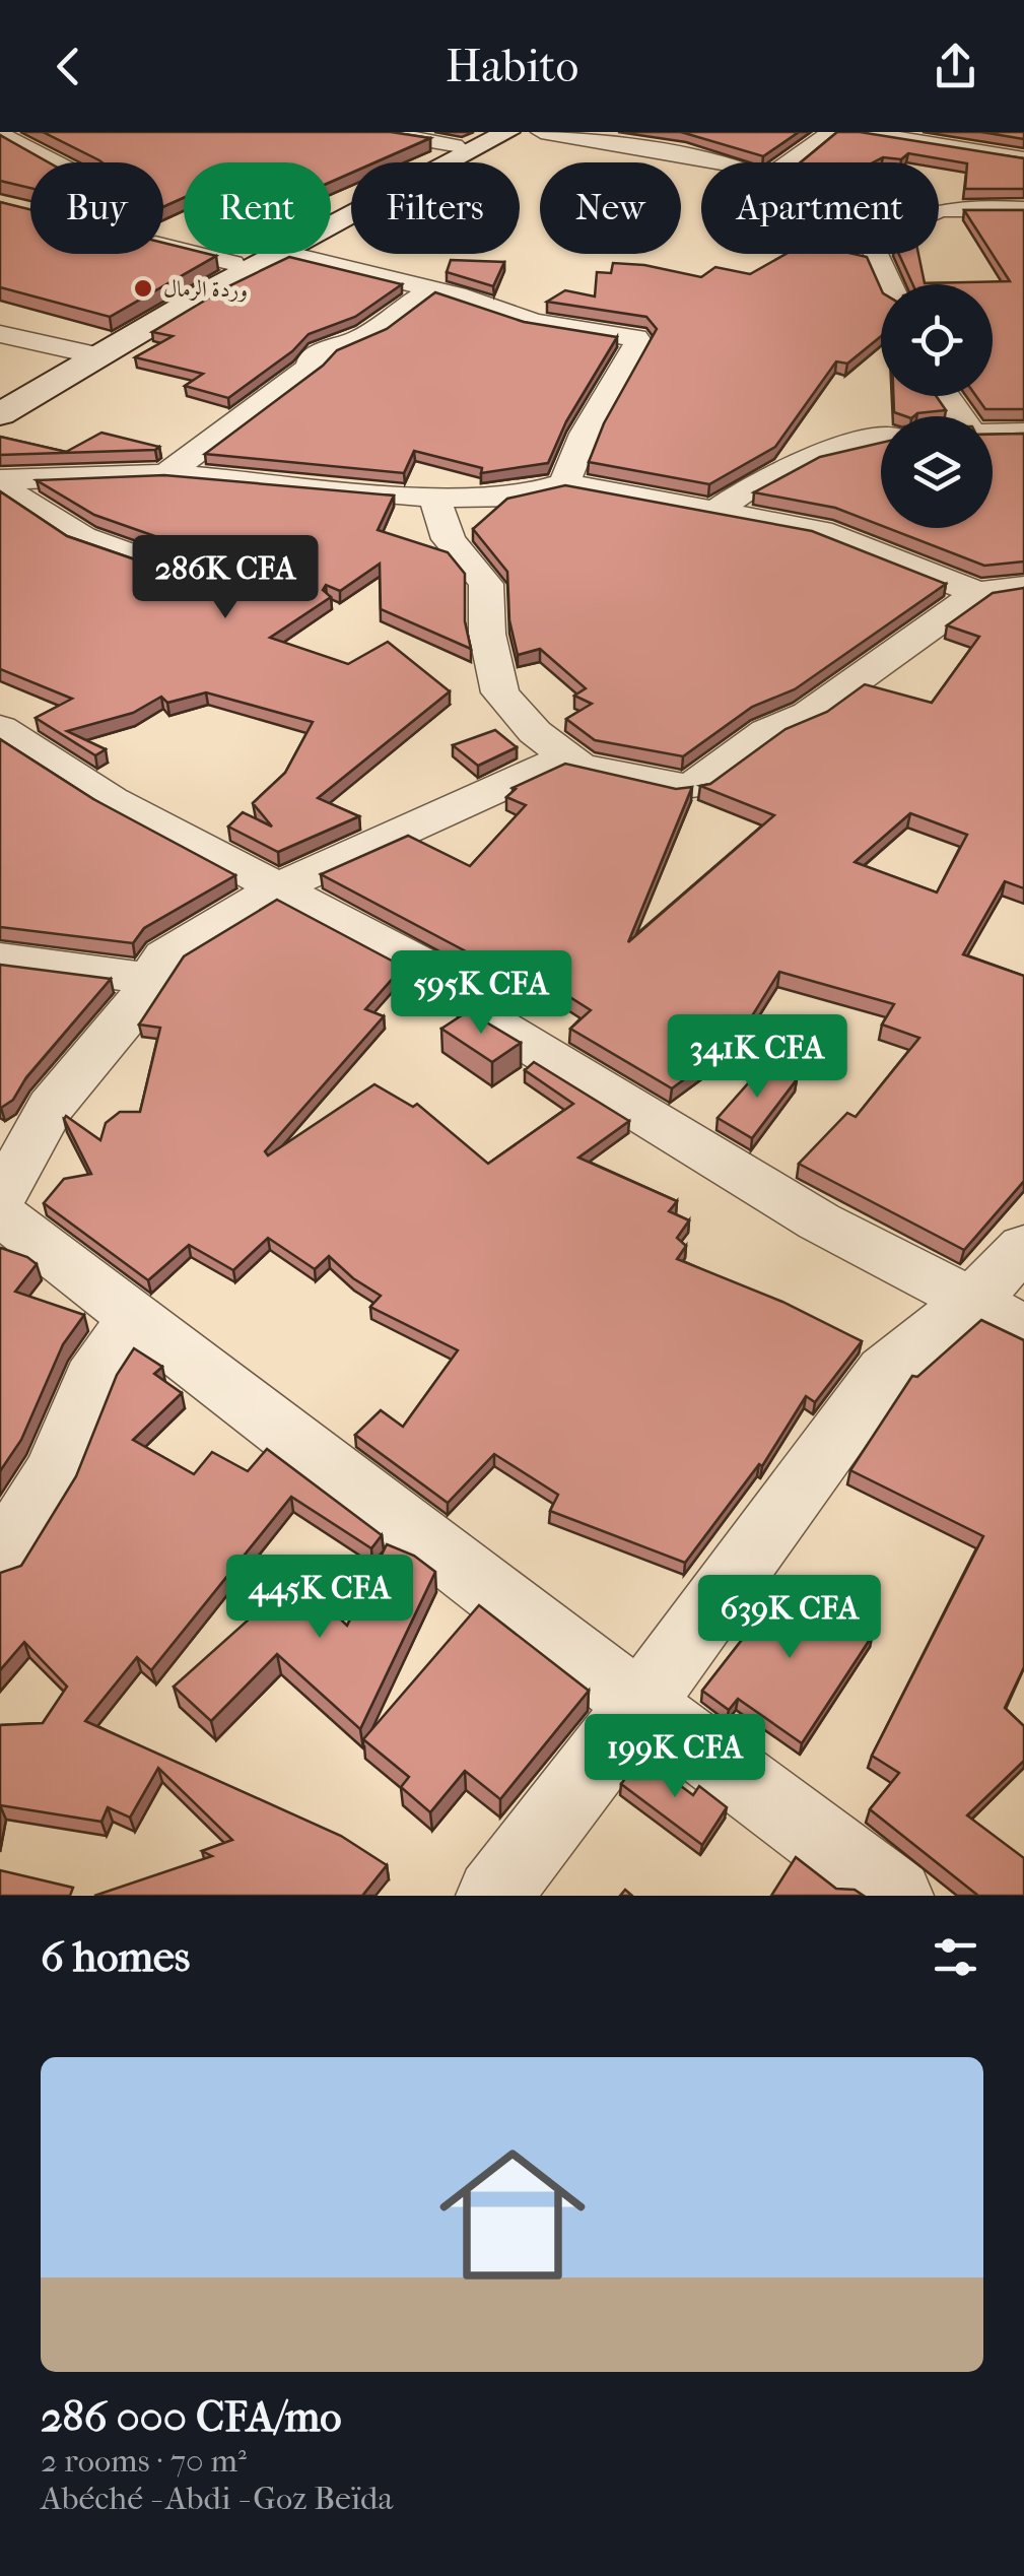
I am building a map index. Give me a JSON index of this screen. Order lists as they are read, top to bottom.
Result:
{
  "places": ["وردة الرمال"],
  "page": {
    "header": "Habito",
    "chip": [
      "Buy",
      "Rent",
      "Filters",
      "New",
      "Apartment"
    ],
    "price": [
      "286K CFA",
      "595K CFA",
      "341K CFA",
      "445K CFA",
      "639K CFA",
      "199K CFA"
    ],
    "heading": "6 homes",
    "list": [
      {
        "name": "286 000 CFA/mo",
        "note": "2 rooms · 70 m² · Abéché - Abdi - Goz Beïda"
      }
    ]
  }
}
